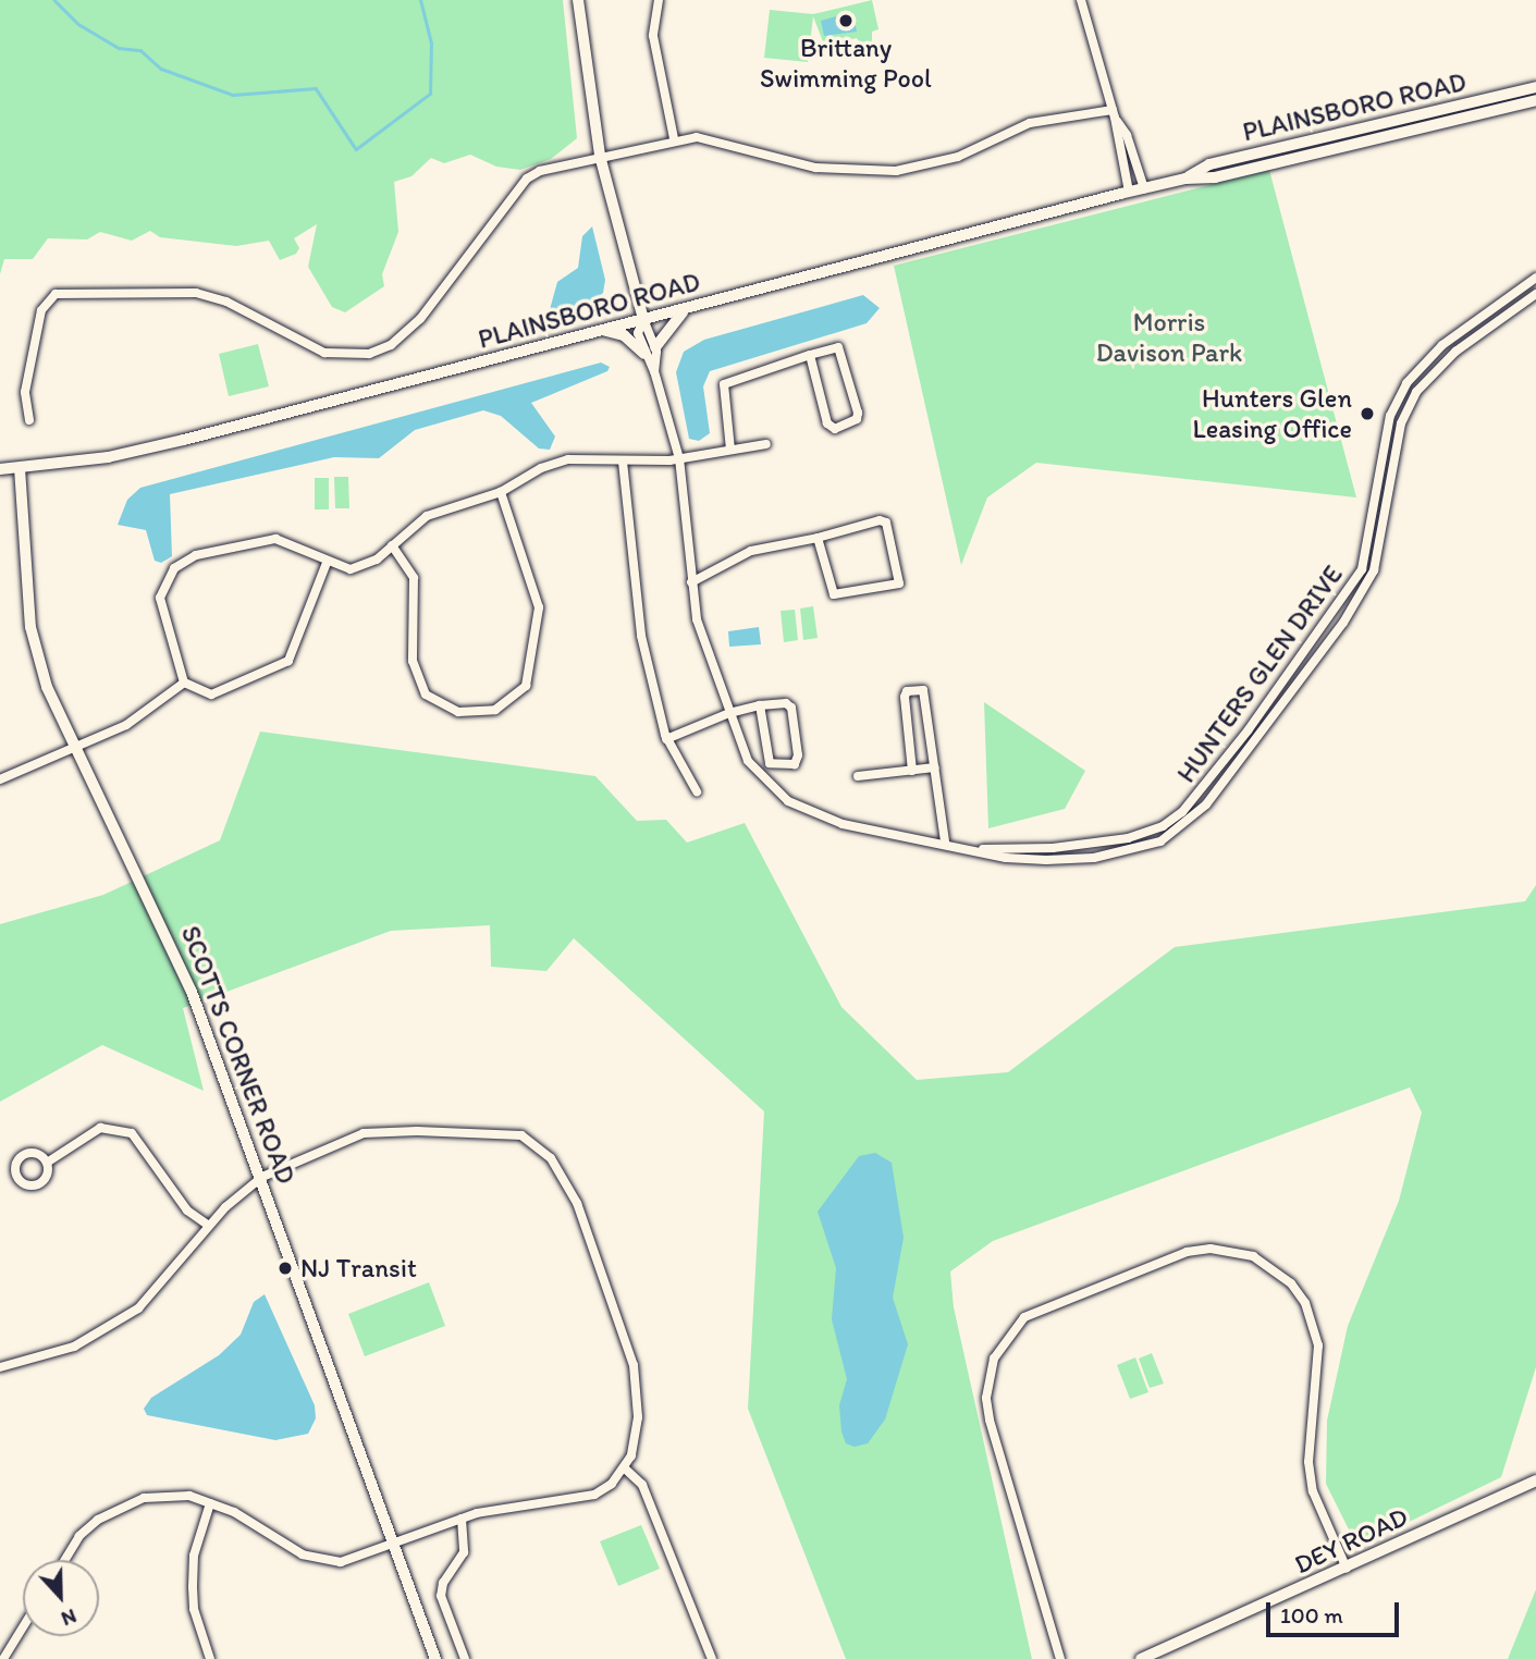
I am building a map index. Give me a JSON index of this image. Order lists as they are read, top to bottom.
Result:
{
  "streets": {
    "main road": ["DEY ROAD"],
    "street": ["PLAINSBORO ROAD", "HUNTERS GLEN DRIVE", "SCOTTS CORNER ROAD"]
  },
  "crossings": [
    ["PLAINSBORO ROAD", "SCOTTS CORNER ROAD"]
  ],
  "parks": ["Morris Davison Park"],
  "places": ["Brittany Swimming Pool", "Hunters Glen Leasing Office", "NJ Transit"],
  "scale_bar": "100 m",
  "north": "bottom"
}
